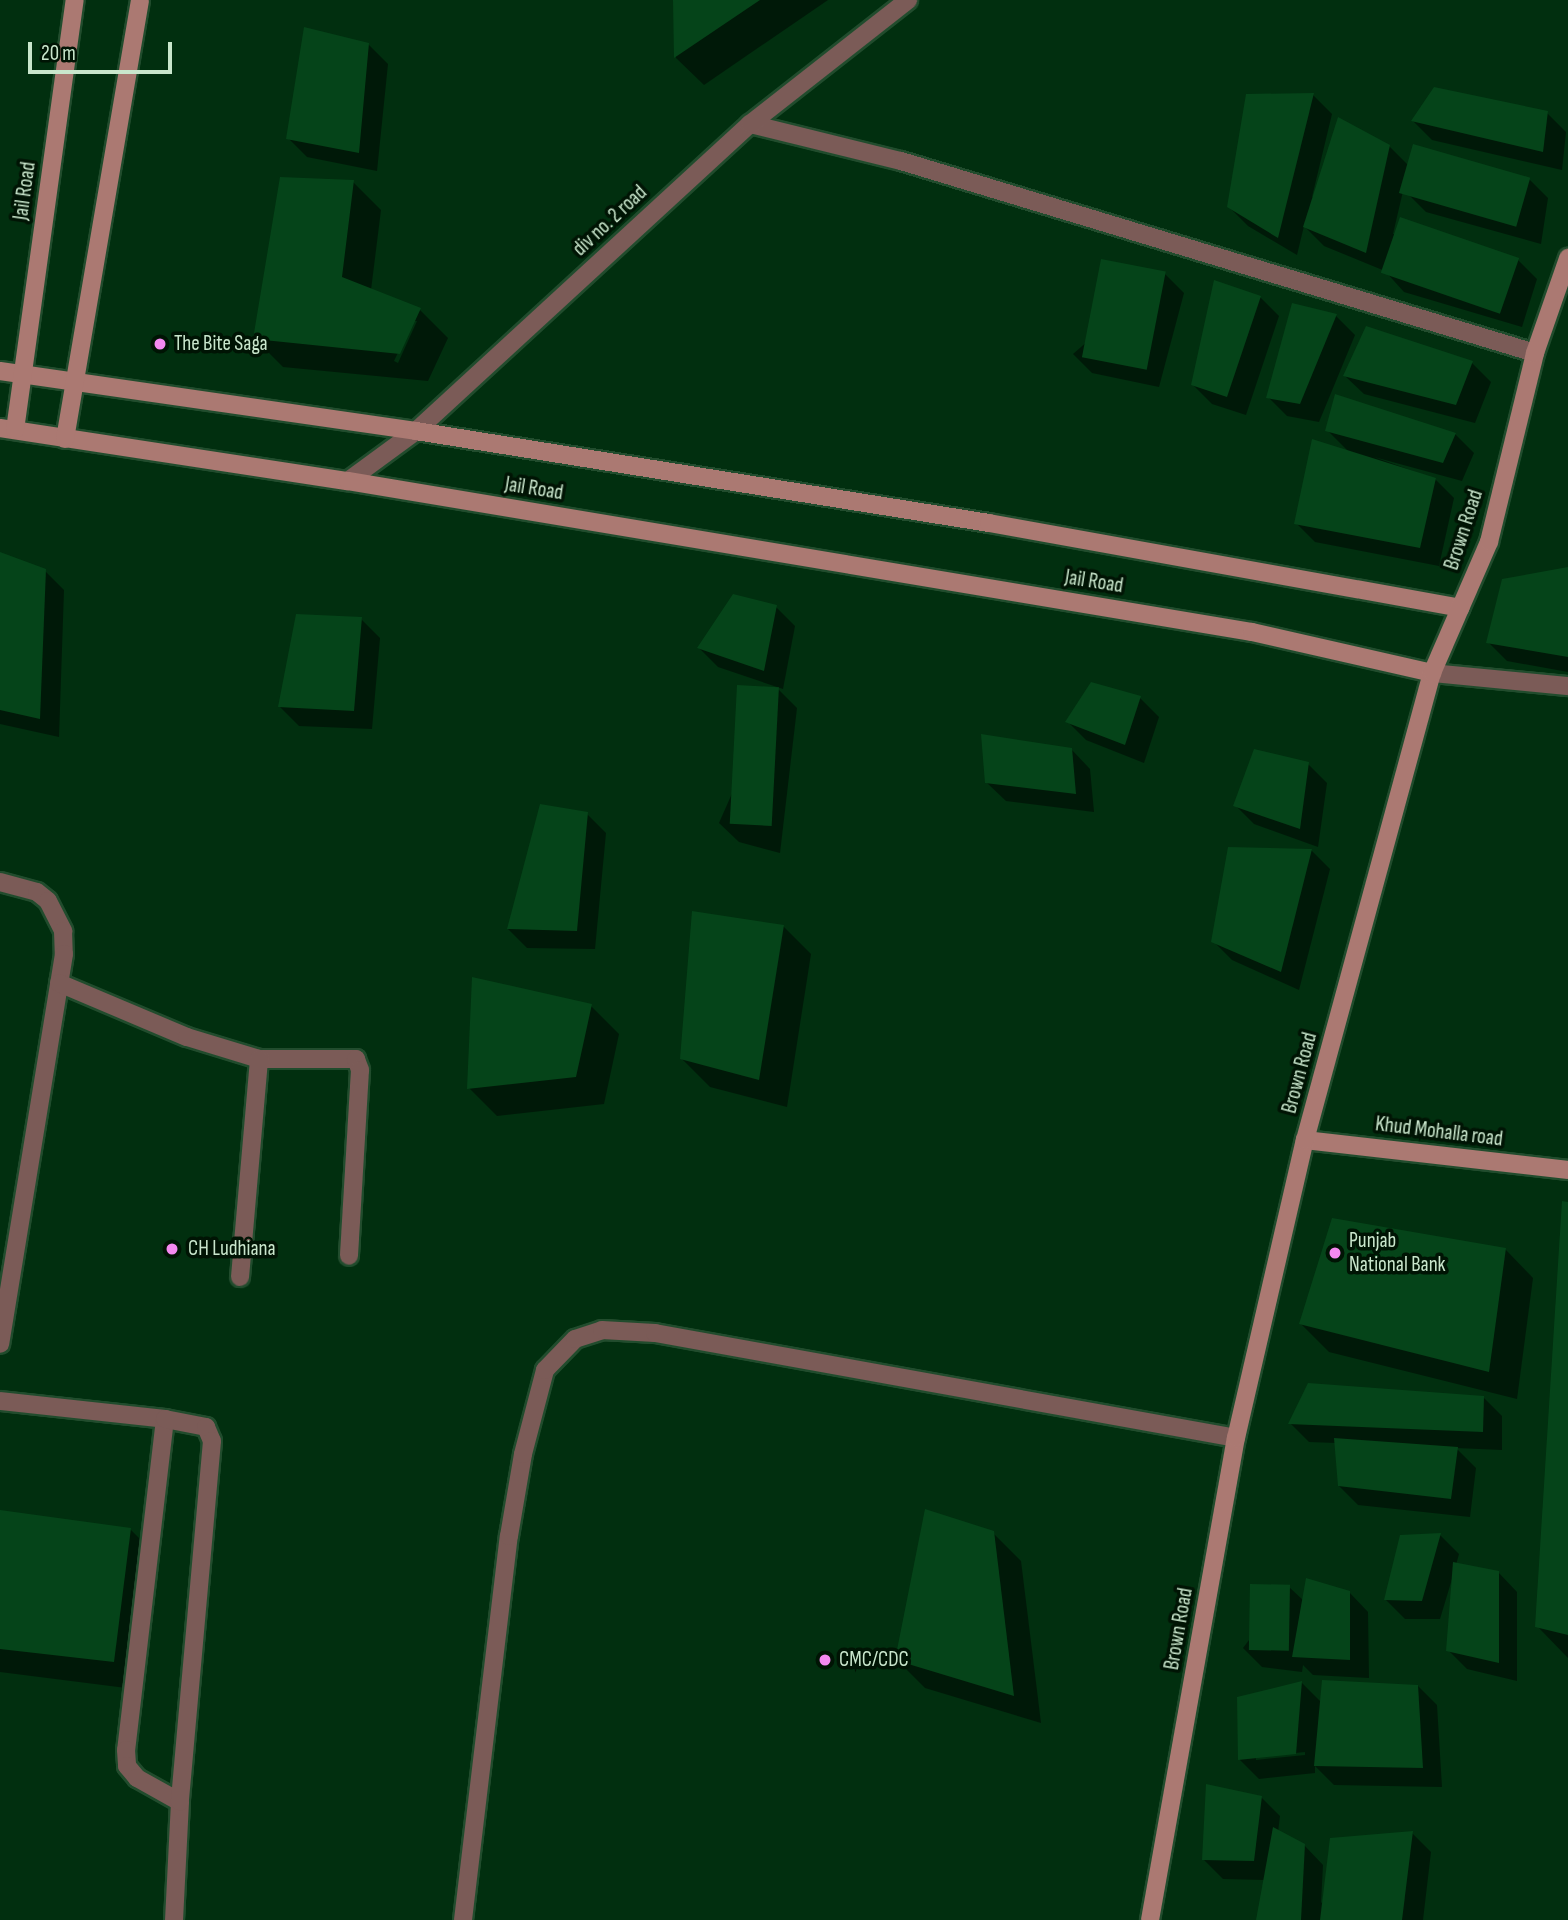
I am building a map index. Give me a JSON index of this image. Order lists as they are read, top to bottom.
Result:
{
  "streets": {
    "street": [
      "Jail Road",
      "div no. 2 road",
      "Brown Road",
      "Khud Mohalla road"
    ]
  },
  "crossings": [
    ["Jail Road", "div no. 2 road"],
    ["Jail Road", "Brown Road"],
    ["Brown Road", "Khud Mohalla road"]
  ],
  "places": [
    "The Bite Saga",
    "CH Ludhiana",
    "Punjab National Bank",
    "CMC/CDC"
  ],
  "scale_bar": "20 m"
}
